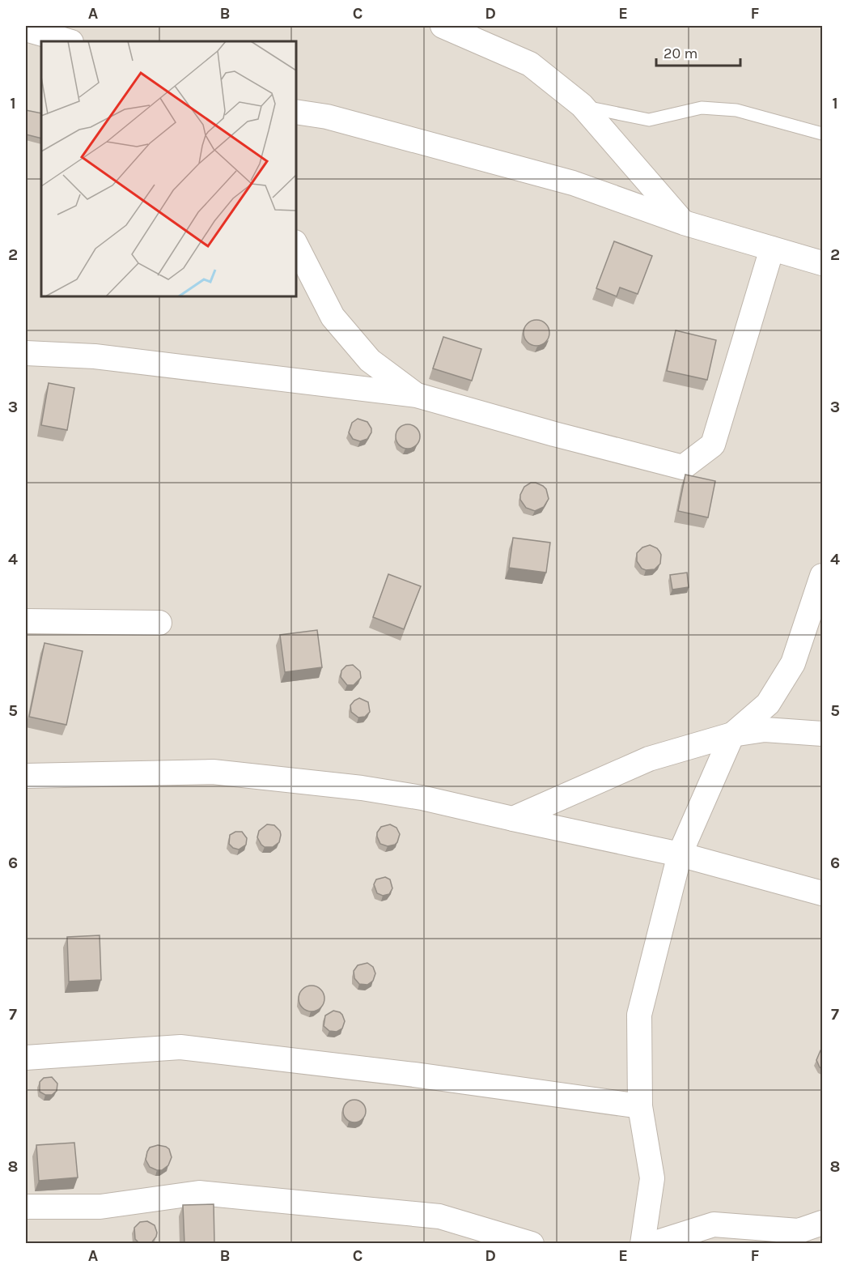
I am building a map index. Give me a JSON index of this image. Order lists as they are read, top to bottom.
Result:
{
  "scale_bar": "20 m",
  "grid": {
    "columns": [
      "A",
      "B",
      "C",
      "D",
      "E",
      "F"
    ],
    "rows": [
      "1",
      "2",
      "3",
      "4",
      "5",
      "6",
      "7",
      "8"
    ]
  }
}
